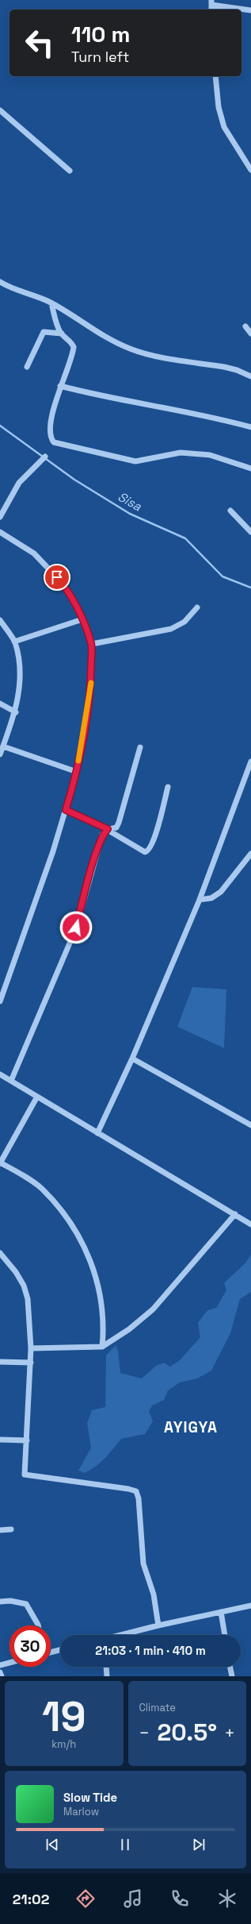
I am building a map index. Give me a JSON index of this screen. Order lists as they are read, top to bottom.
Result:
{
  "districts": ["AYIGYA"],
  "water": ["Sisa"],
  "page": {
    "turn": ["110 m", "Turn left"],
    "limit": "30",
    "trip": "21:03 · 1 min · 410 m",
    "tile": [
      ["19", "km/h"],
      "Climate"
    ],
    "heat": ["−", "20.5°", "+"],
    "song": ["Slow Tide", "Marlow"],
    "tabs": "21:02"
  }
}
